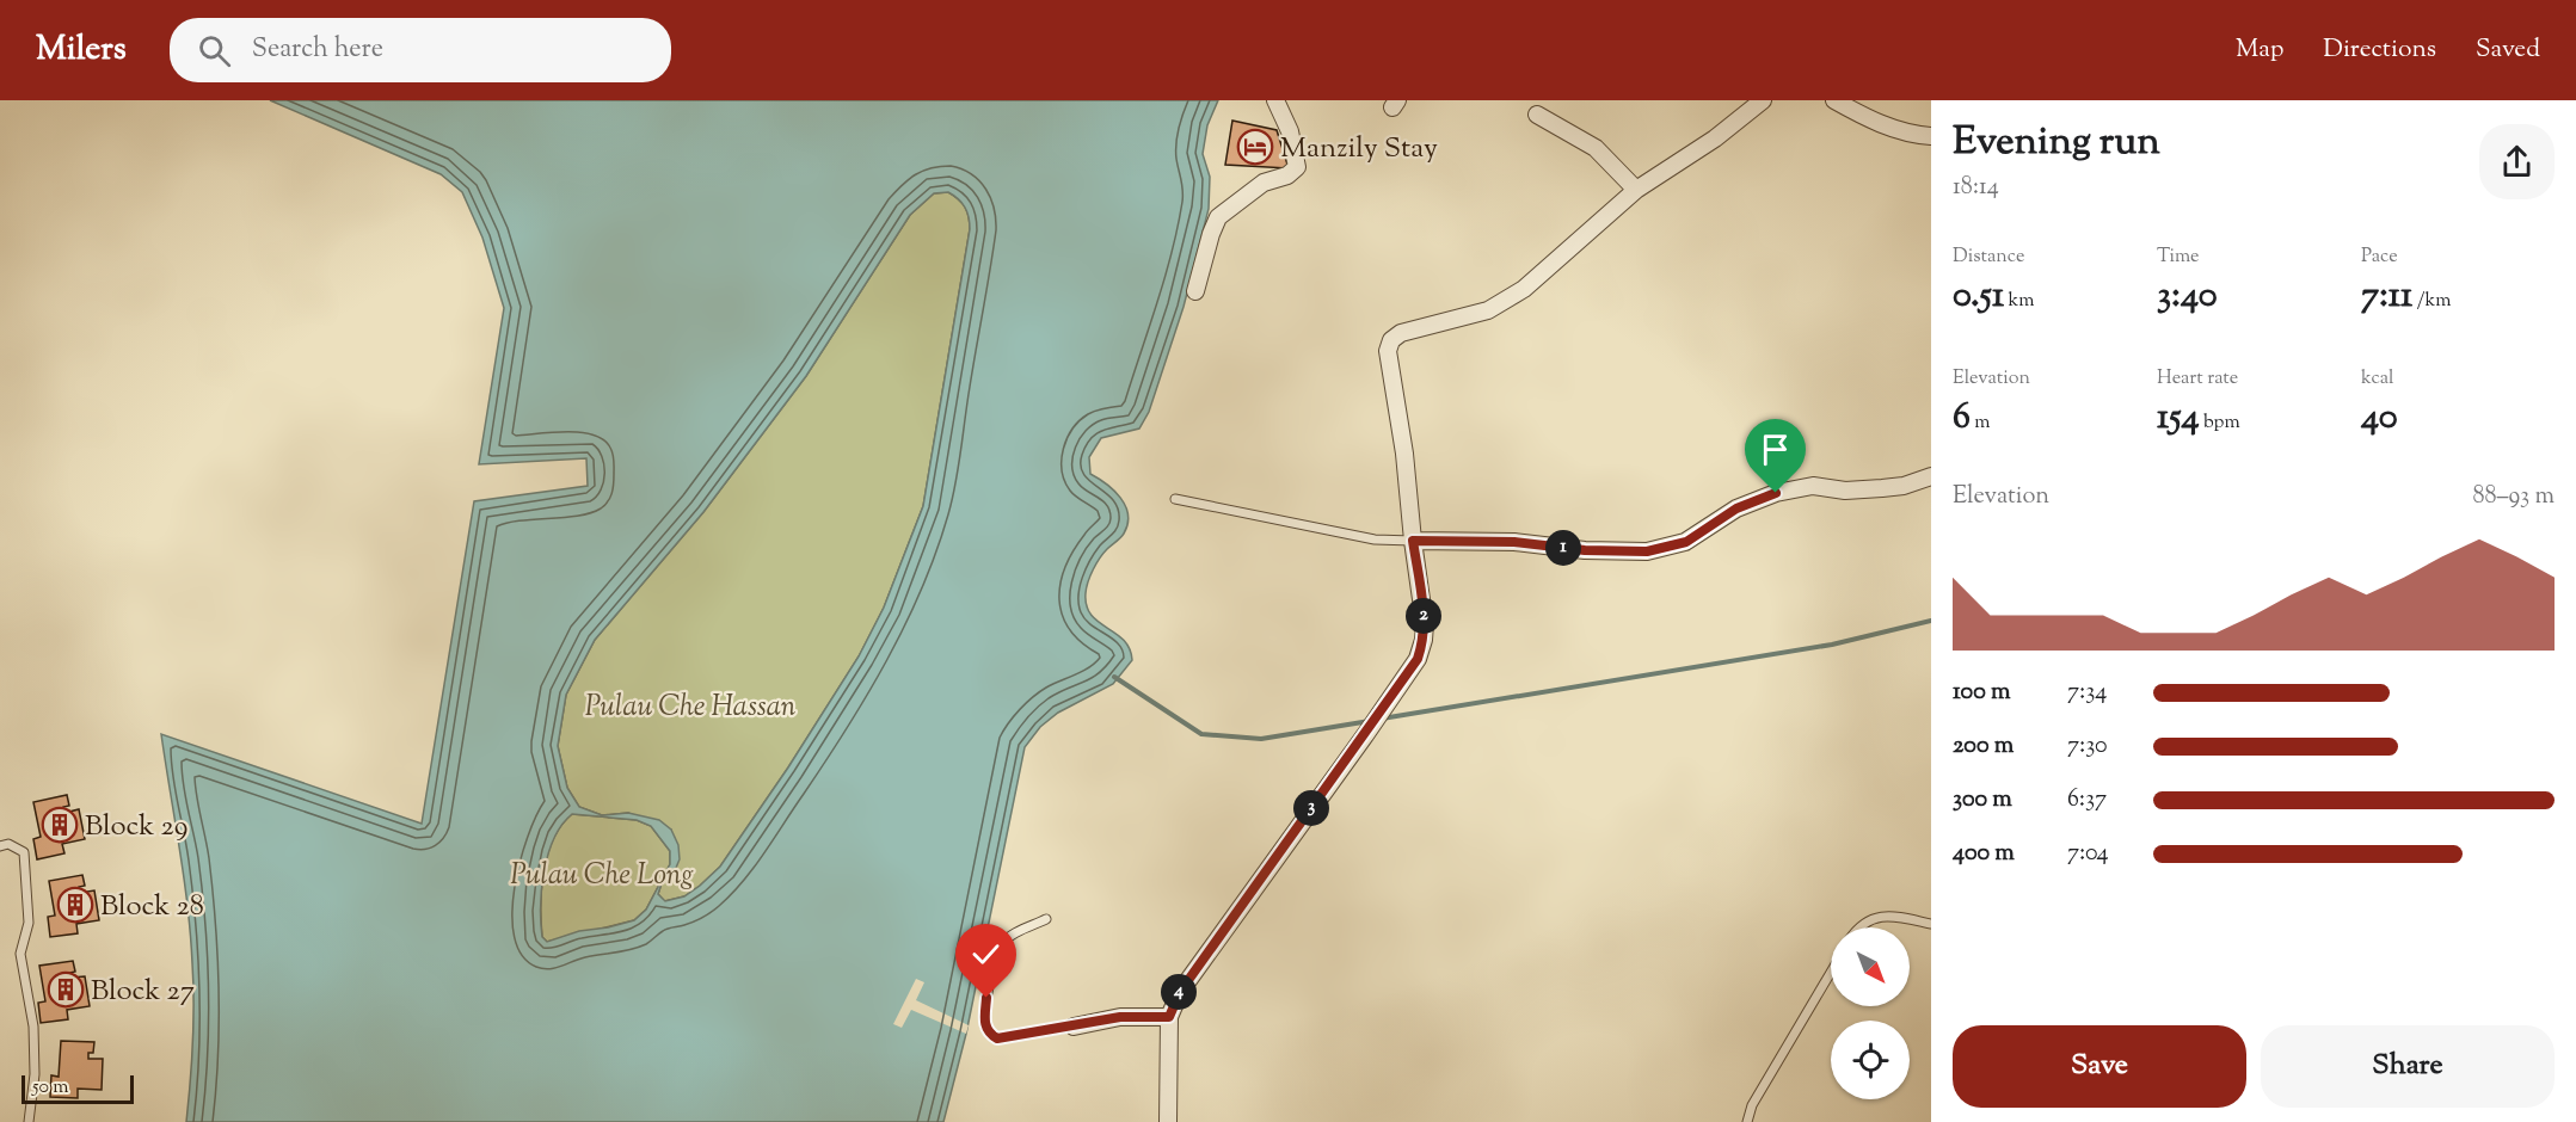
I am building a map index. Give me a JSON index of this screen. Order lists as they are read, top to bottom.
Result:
{
  "parks": ["Pulau Che Hassan", "Pulau Che Long"],
  "places": {
    "hotel": ["Manzily Stay"],
    "building": ["Block 29", "Block 28", "Block 27"]
  },
  "scale_bar": "50 m",
  "north": "bottom right",
  "page": {
    "header": "Milers",
    "search": "Search here",
    "nav": ["Map", "Directions", "Saved"],
    "heading": ["Evening run", "18:14"],
    "stats": [
      ["Distance", "0.51 km"],
      ["Time", "3:40"],
      ["Pace", "7:11 /km"],
      ["Elevation", "6 m"],
      ["Heart rate", "154 bpm"],
      ["kcal", "40"]
    ],
    "chart": ["Elevation", "88–93 m"],
    "pins": [
      "1",
      "2",
      "3",
      "4"
    ],
    "list": [
      {
        "name": "100 m",
        "note": "7:34"
      },
      {
        "name": "200 m",
        "note": "7:30"
      },
      {
        "name": "300 m",
        "note": "6:37"
      },
      {
        "name": "400 m",
        "note": "7:04"
      }
    ],
    "buttons": ["Save", "Share"],
    "scale": "50 m"
  }
}
